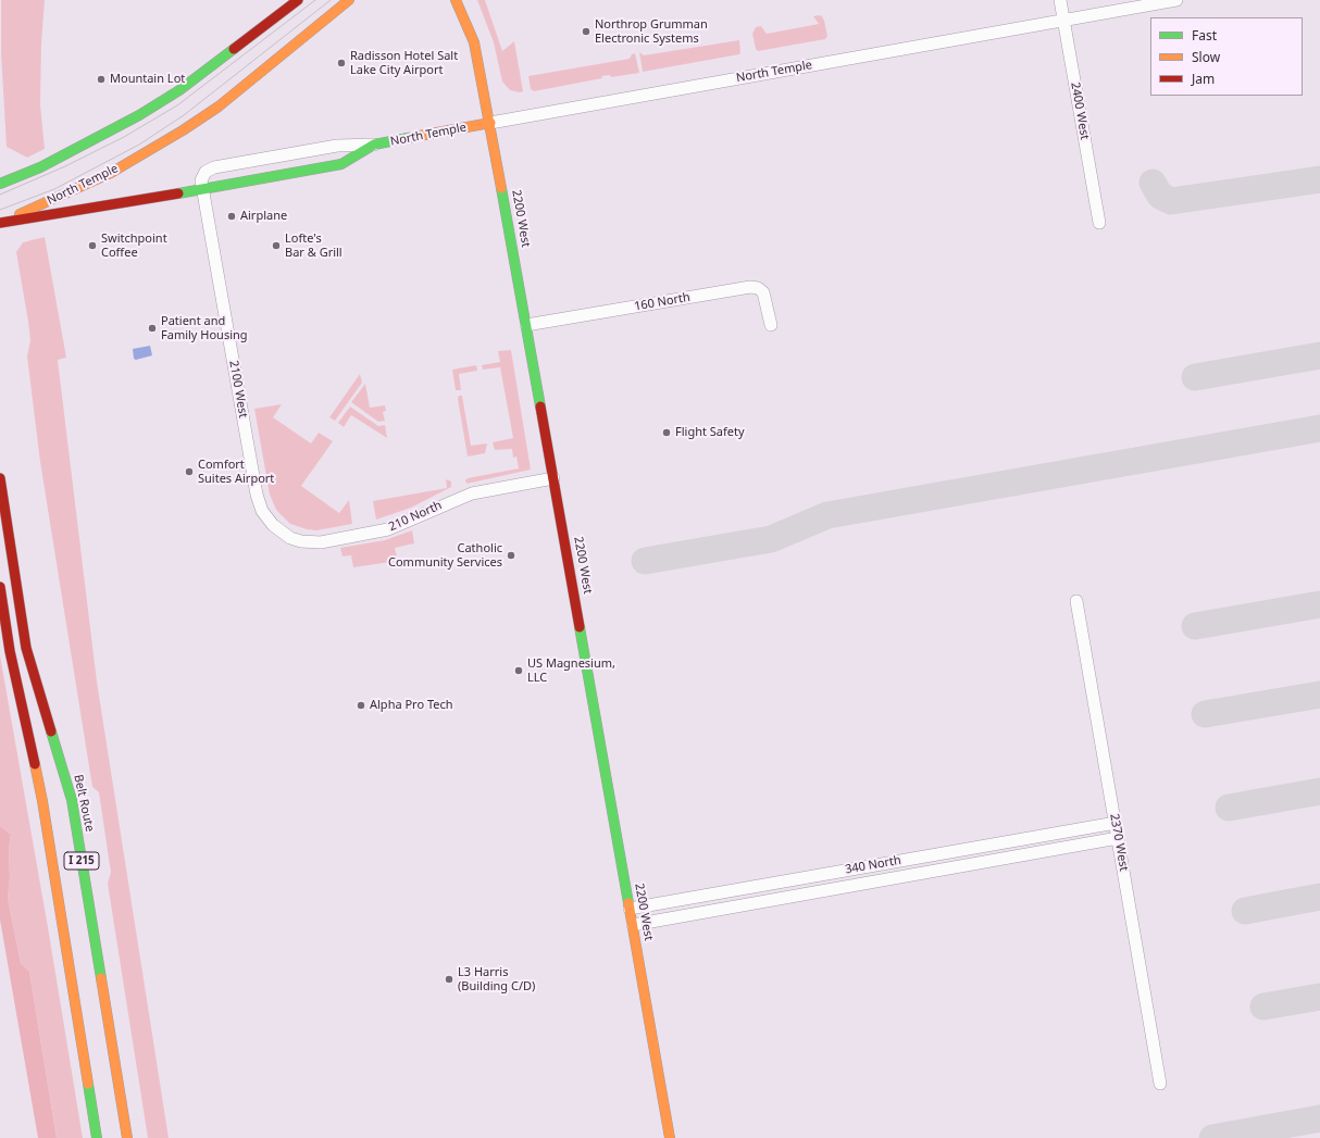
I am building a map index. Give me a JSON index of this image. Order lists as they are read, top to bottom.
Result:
{
  "streets": {
    "main road": [
      "North Temple",
      "2200 West",
      "Belt Route",
      "I 215"
    ],
    "street": [
      "2400 West",
      "160 North",
      "2100 West",
      "210 North",
      "2370 West",
      "340 North"
    ]
  },
  "crossings": [
    ["North Temple", "2400 West"],
    ["North Temple", "2200 West"],
    ["North Temple", "2100 West"],
    ["2200 West", "160 North"],
    ["2200 West", "210 North"],
    ["2200 West", "340 North"],
    ["2100 West", "210 North"],
    ["2370 West", "340 North"]
  ],
  "places": [
    "Northrop Grumman Electronic Systems",
    "Radisson Hotel Salt Lake City Airport",
    "Mountain Lot",
    "Airplane",
    "Switchpoint Coffee",
    "Lofte's Bar & Grill",
    "Patient and Family Housing",
    "Flight Safety",
    "Comfort Suites Airport",
    "Catholic Community Services",
    "US Magnesium, LLC",
    "Alpha Pro Tech",
    "L3 Harris (Building C/D)"
  ],
  "legend": ["Fast", "Slow", "Jam"]
}
